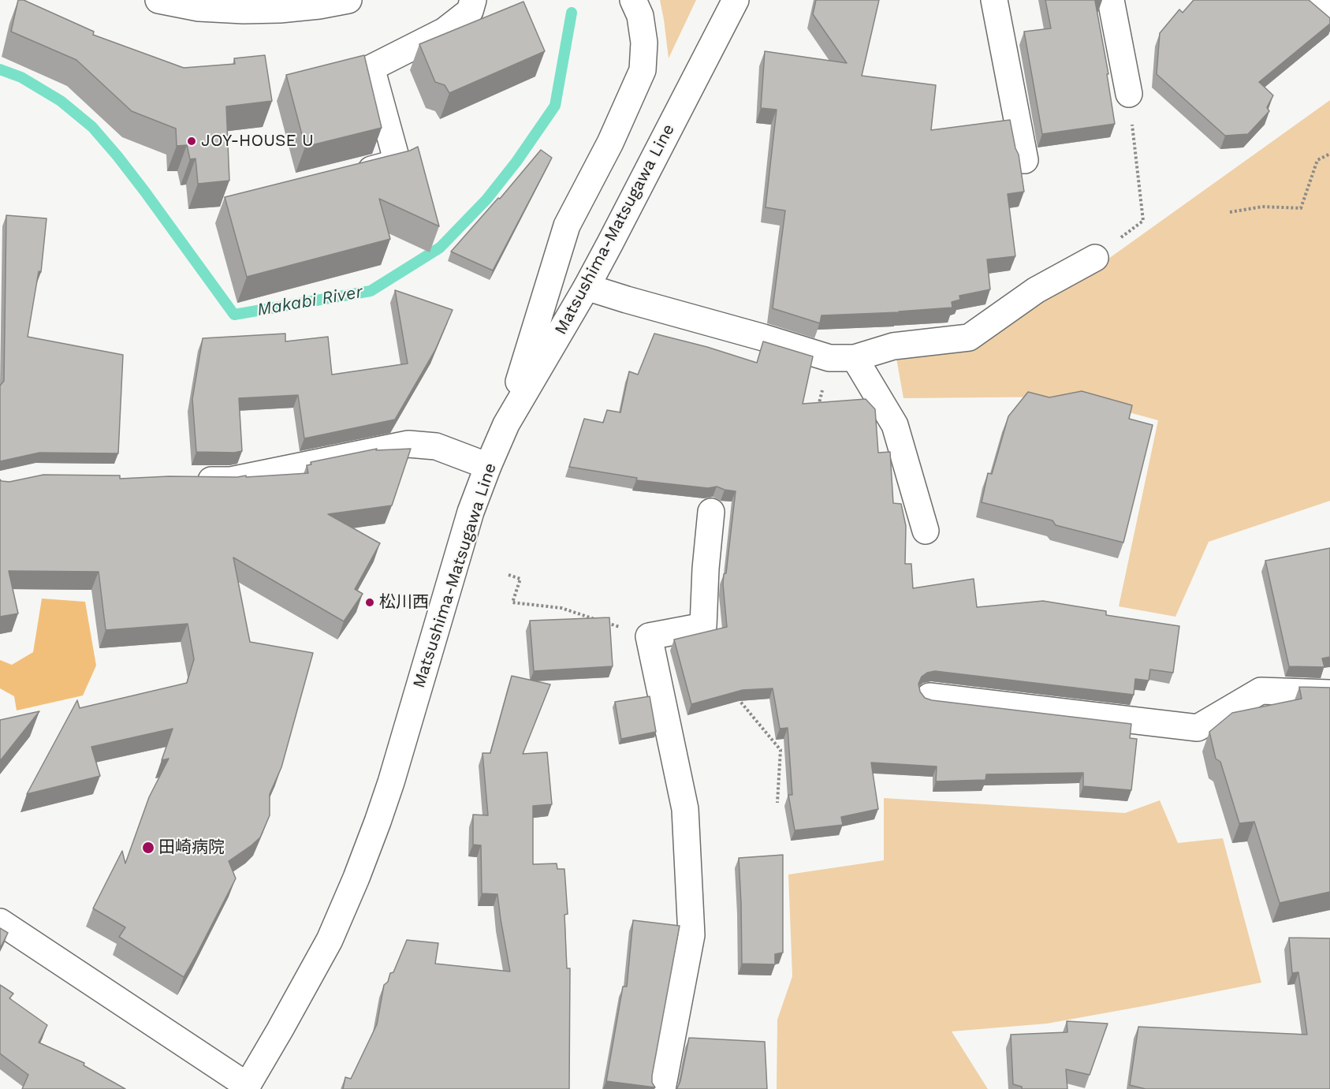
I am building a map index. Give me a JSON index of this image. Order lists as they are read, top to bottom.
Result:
{
  "streets": {
    "street": ["Matsushima-Matsugawa Line"]
  },
  "water": ["Makabi River"],
  "places": ["JOY-HOUSE U", "松川西", "田崎病院"]
}
